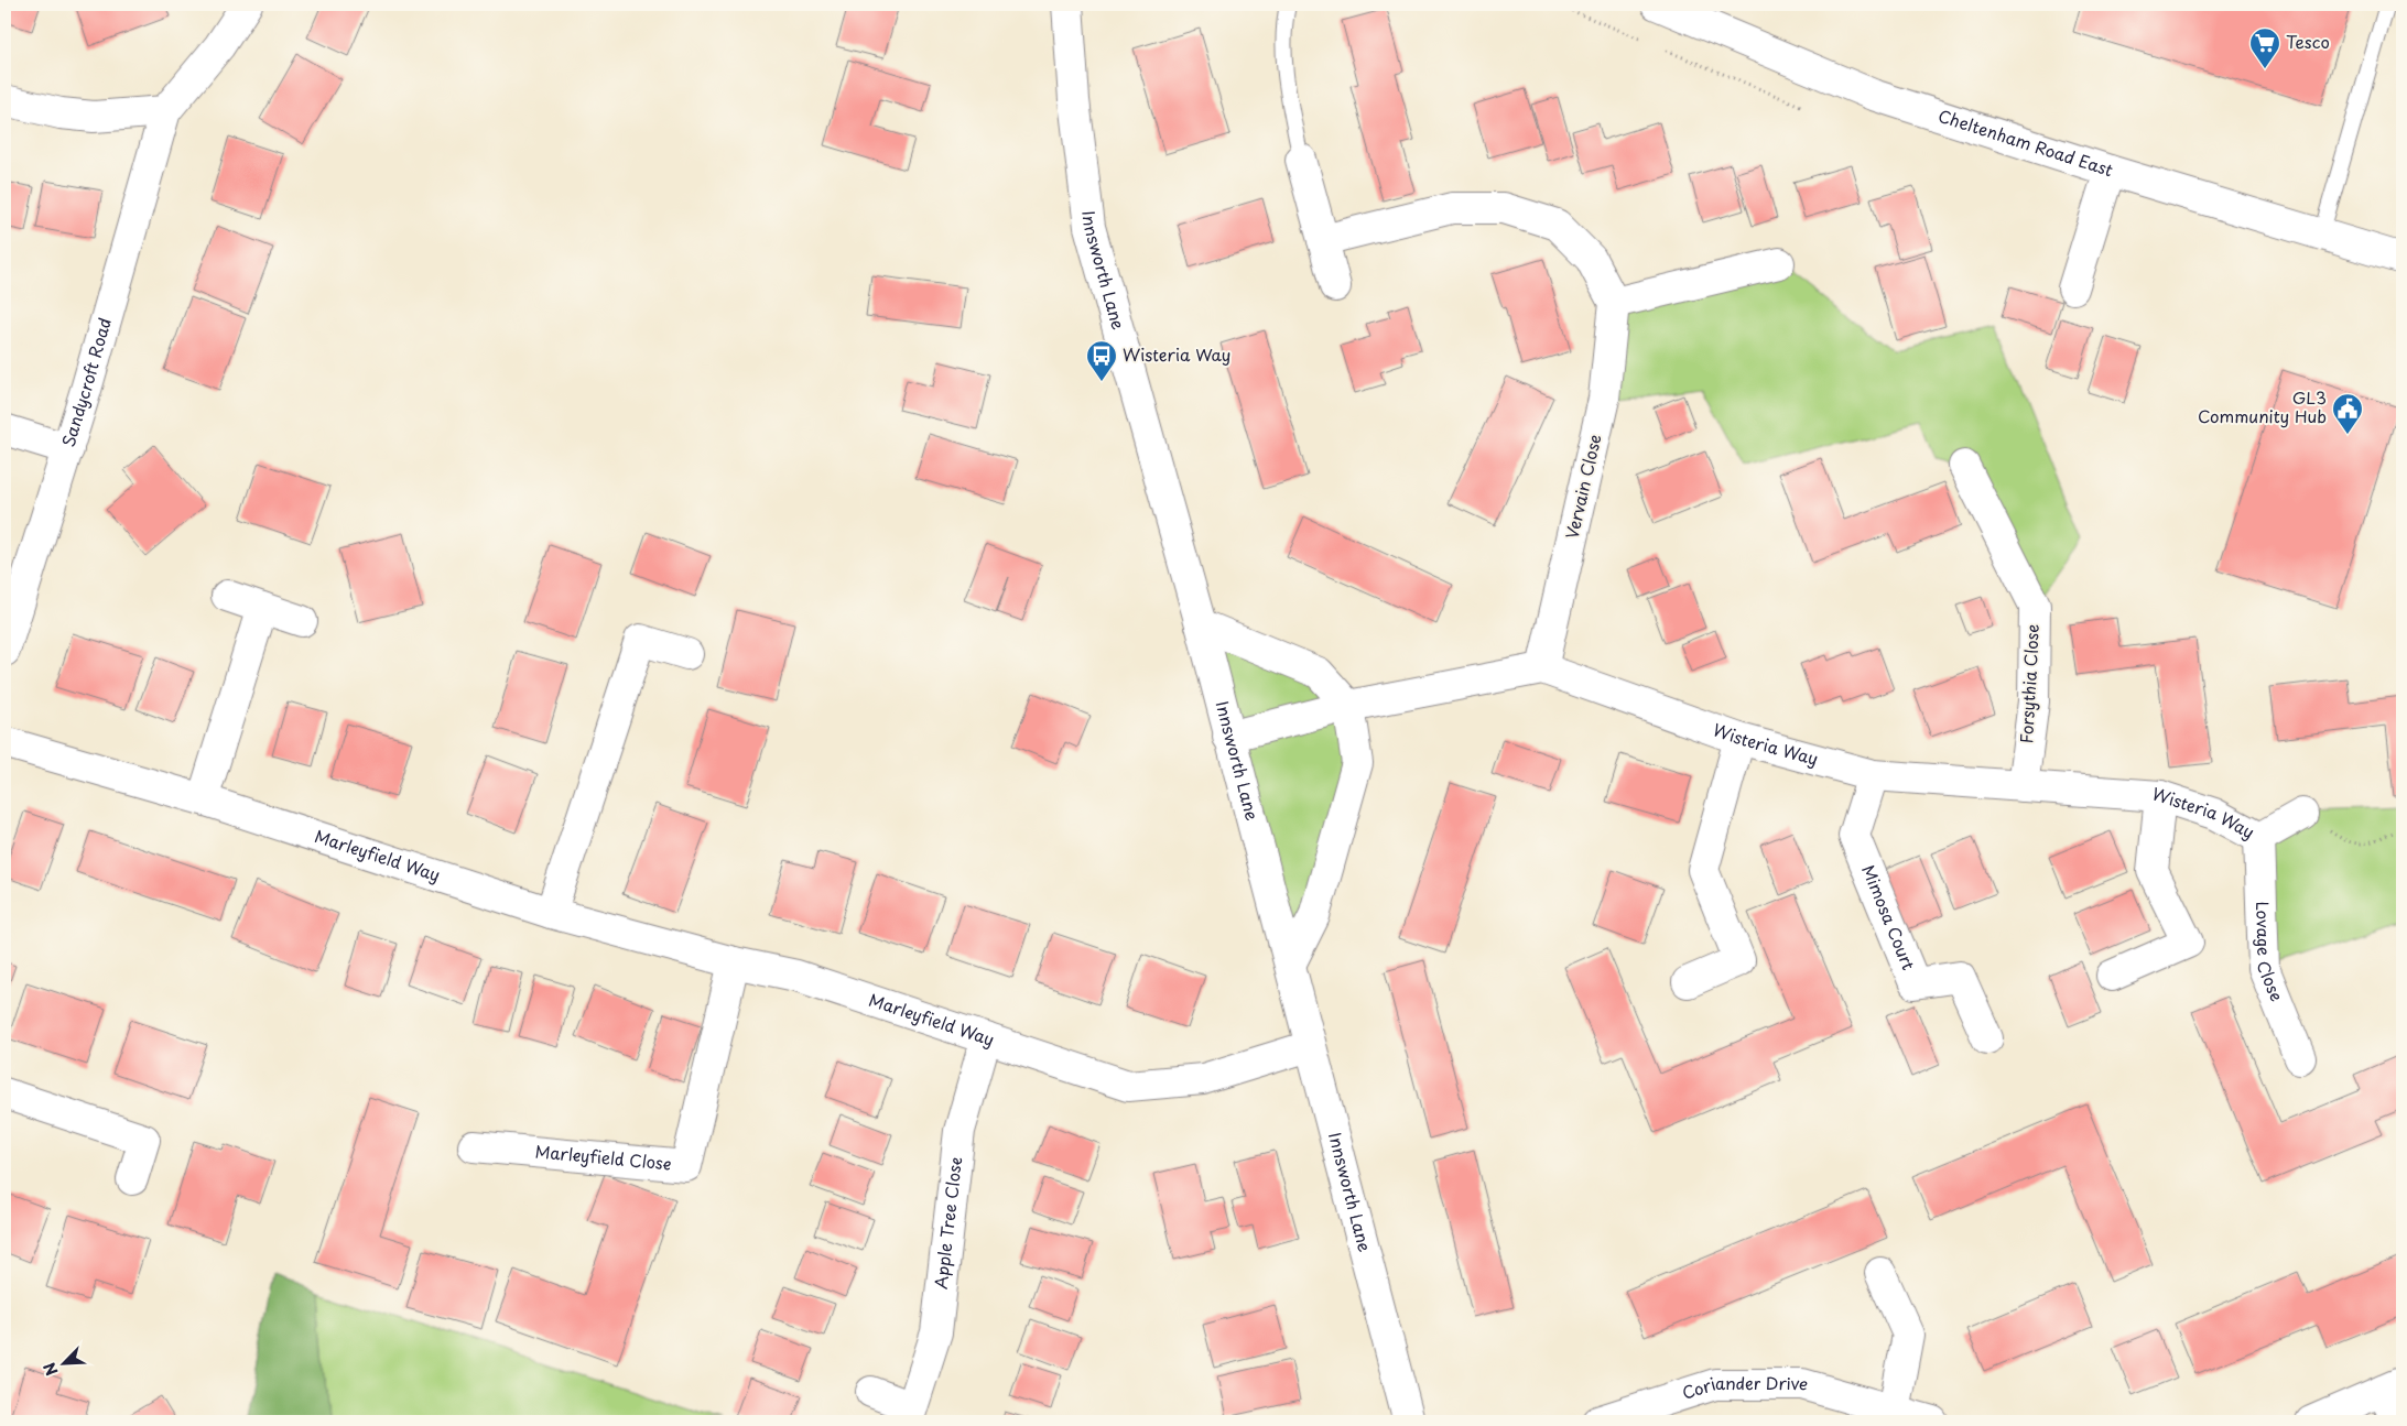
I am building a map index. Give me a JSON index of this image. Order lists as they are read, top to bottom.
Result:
{
  "streets": {
    "street": [
      "Cheltenham Road East",
      "Innsworth Lane",
      "Sandycroft Road",
      "Vervain Close",
      "Forsythia Close",
      "Wisteria Way",
      "Marleyfield Way",
      "Mimosa Court",
      "Lovage Close",
      "Marleyfield Close",
      "Apple Tree Close",
      "Coriander Drive"
    ]
  },
  "crossings": [
    ["Innsworth Lane", "Marleyfield Way"],
    ["Vervain Close", "Wisteria Way"],
    ["Forsythia Close", "Wisteria Way"],
    ["Wisteria Way", "Mimosa Court"],
    ["Wisteria Way", "Lovage Close"],
    ["Marleyfield Way", "Marleyfield Close"],
    ["Marleyfield Way", "Apple Tree Close"]
  ],
  "places": {
    "supermarket": ["Tesco"],
    "bus stop": ["Wisteria Way"],
    "public building": ["GL3 Community Hub"]
  },
  "north": "bottom left"
}
